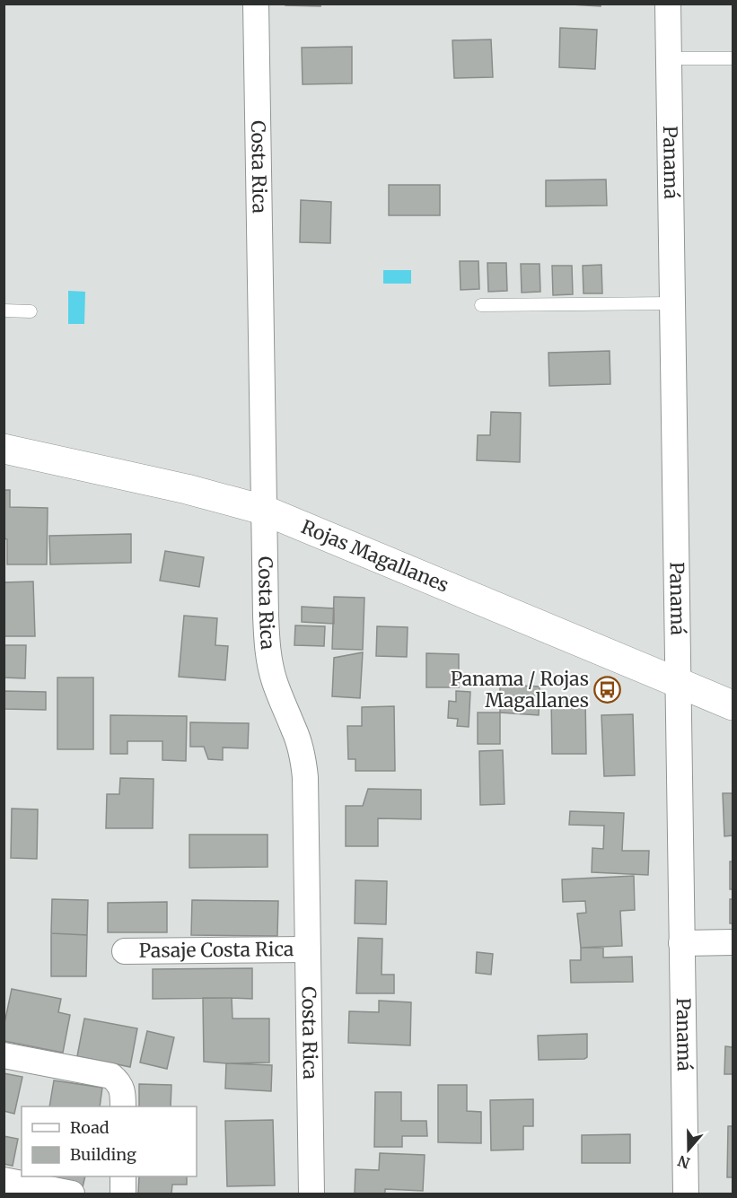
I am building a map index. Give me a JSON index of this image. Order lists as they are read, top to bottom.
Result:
{
  "streets": {
    "main road": ["Rojas Magallanes"],
    "street": ["Panamá", "Costa Rica", "Pasaje Costa Rica"]
  },
  "crossings": [
    ["Panamá", "Rojas Magallanes"],
    ["Costa Rica", "Rojas Magallanes"],
    ["Costa Rica", "Pasaje Costa Rica"]
  ],
  "places": {
    "bus stop": ["Panama / Rojas Magallanes"]
  },
  "legend": ["Road", "Building"],
  "north": "bottom"
}
